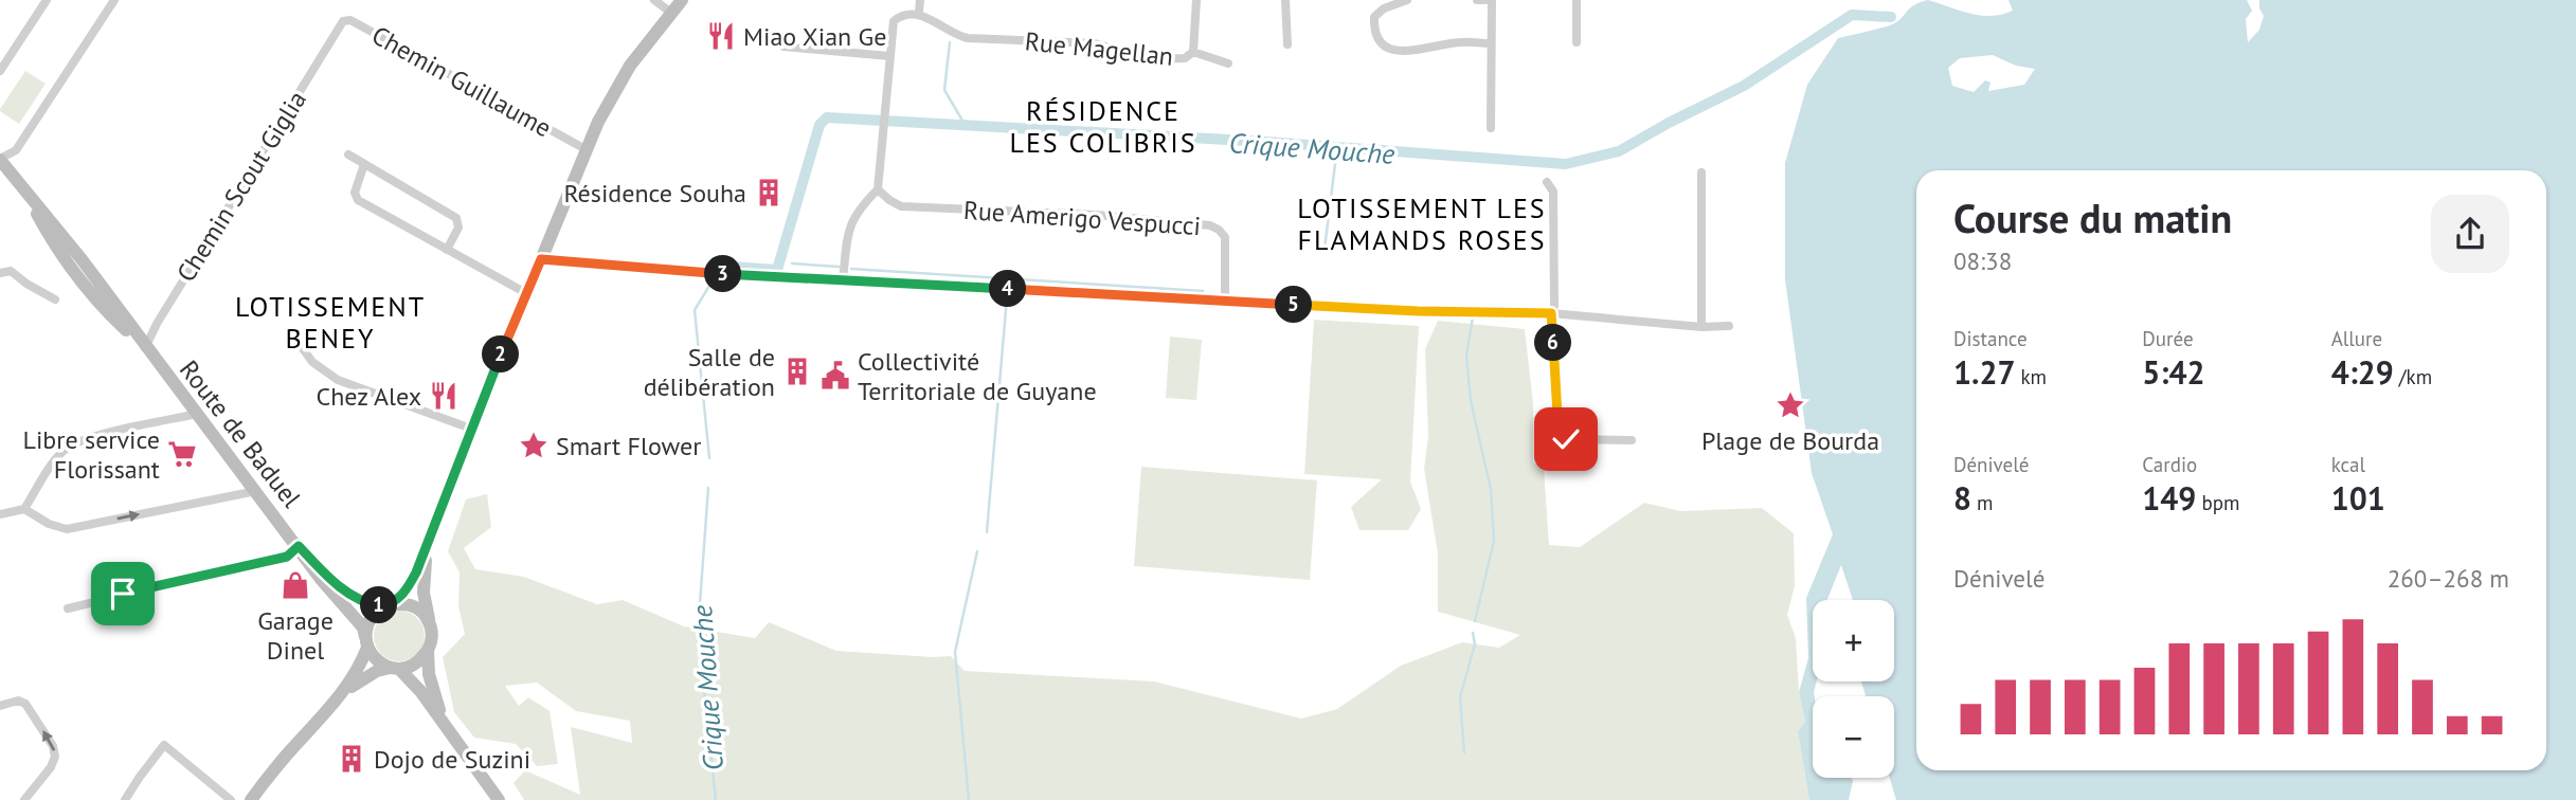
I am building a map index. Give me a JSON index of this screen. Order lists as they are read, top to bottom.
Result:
{
  "streets": {
    "main road": ["Route de Baduel"],
    "street": [
      "Rue Magellan",
      "Chemin Guillaume",
      "Chemin Scout Giglia",
      "Rue Amerigo Vespucci"
    ]
  },
  "crossings": [
    ["Chemin Guillaume", "Chemin Scout Giglia"],
    ["Chemin Scout Giglia", "Route de Baduel"]
  ],
  "districts": ["RÉSIDENCE LES COLIBRIS", "LOTISSEMENT LES FLAMANDS ROSES", "LOTISSEMENT BENEY"],
  "water": ["Crique Mouche"],
  "places": {
    "restaurant": ["Miao Xian Ge", "Chez Alex"],
    "building": ["Résidence Souha", "Salle de délibération", "Dojo de Suzini"],
    "public building": ["Collectivité Territoriale de Guyane"],
    "place": ["Plage de Bourda", "Smart Flower"],
    "supermarket": ["Libre service Florissant"],
    "shop": ["Garage Dinel"]
  },
  "page": {
    "heading": ["Course du matin", "08:38"],
    "pins": [
      "3",
      "4",
      "5",
      "6",
      "2",
      "1"
    ],
    "stats": [
      ["Distance", "1.27 km"],
      ["Durée", "5:42"],
      ["Allure", "4:29 /km"],
      ["Dénivelé", "8 m"],
      ["Cardio", "149 bpm"],
      ["kcal", "101"]
    ],
    "chart": ["Dénivelé", "260–268 m"],
    "map_buttons": ["+", "−"]
  }
}
